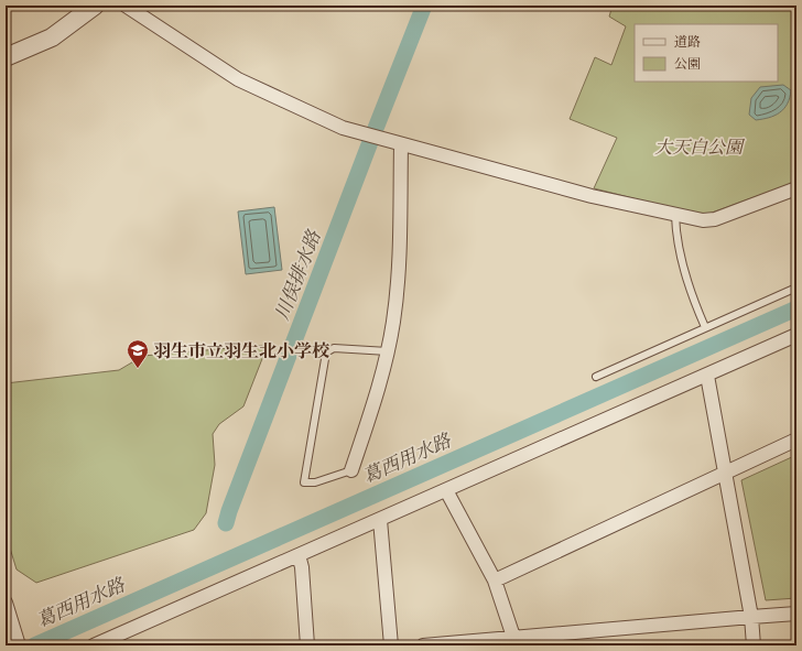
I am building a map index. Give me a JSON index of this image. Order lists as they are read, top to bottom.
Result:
{
  "water": ["川俣排水路", "葛西用水路"],
  "parks": ["大天白公園"],
  "places": {
    "school or university": ["羽生市立羽生北小学校"]
  },
  "legend": ["道路", "公園"]
}
